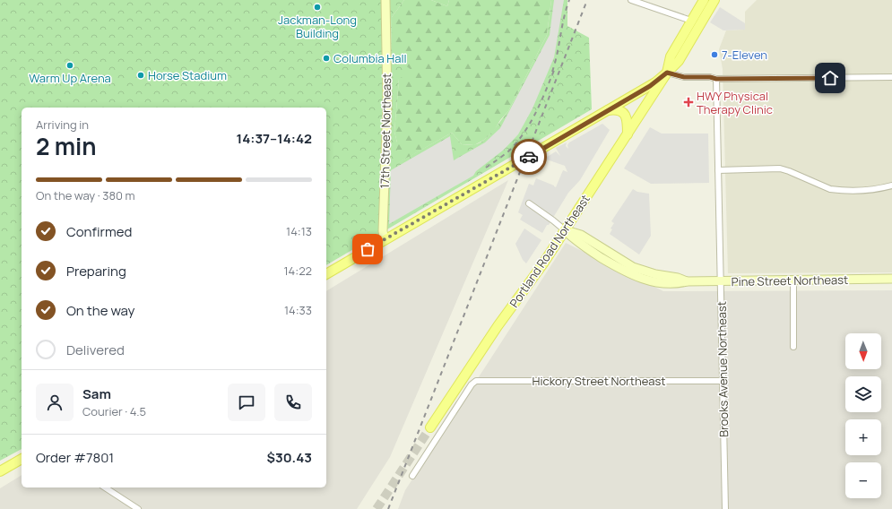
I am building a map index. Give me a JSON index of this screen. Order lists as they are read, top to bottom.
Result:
{
  "streets": {
    "main road": ["17th Street Northeast", "Portland Road Northeast", "Pine Street Northeast"],
    "street": ["Brooks Avenue Northeast", "Hickory Street Northeast"]
  },
  "crossings": [
    ["Portland Road Northeast", "Pine Street Northeast"],
    ["Pine Street Northeast", "Brooks Avenue Northeast"],
    ["Brooks Avenue Northeast", "Hickory Street Northeast"]
  ],
  "places": {
    "other": [
      "Jackman-Long Building",
      "7-Eleven",
      "Columbia Hall",
      "Warm Up Arena",
      "Horse Stadium"
    ],
    "health": ["HWY Physical Therapy Clinic"]
  },
  "north": "bottom",
  "page": {
    "heading": ["2 min", "Arriving in", "14:37–14:42"],
    "panel": [
      "Sam",
      "Courier · 4.5",
      "Order #7801",
      "$30.43"
    ],
    "bar": "On the way · 380 m",
    "list": [
      ["Confirmed", "14:13"],
      ["Preparing", "14:22"],
      ["On the way", "14:33"],
      "Delivered"
    ],
    "map_buttons": ["+", "−"]
  }
}
